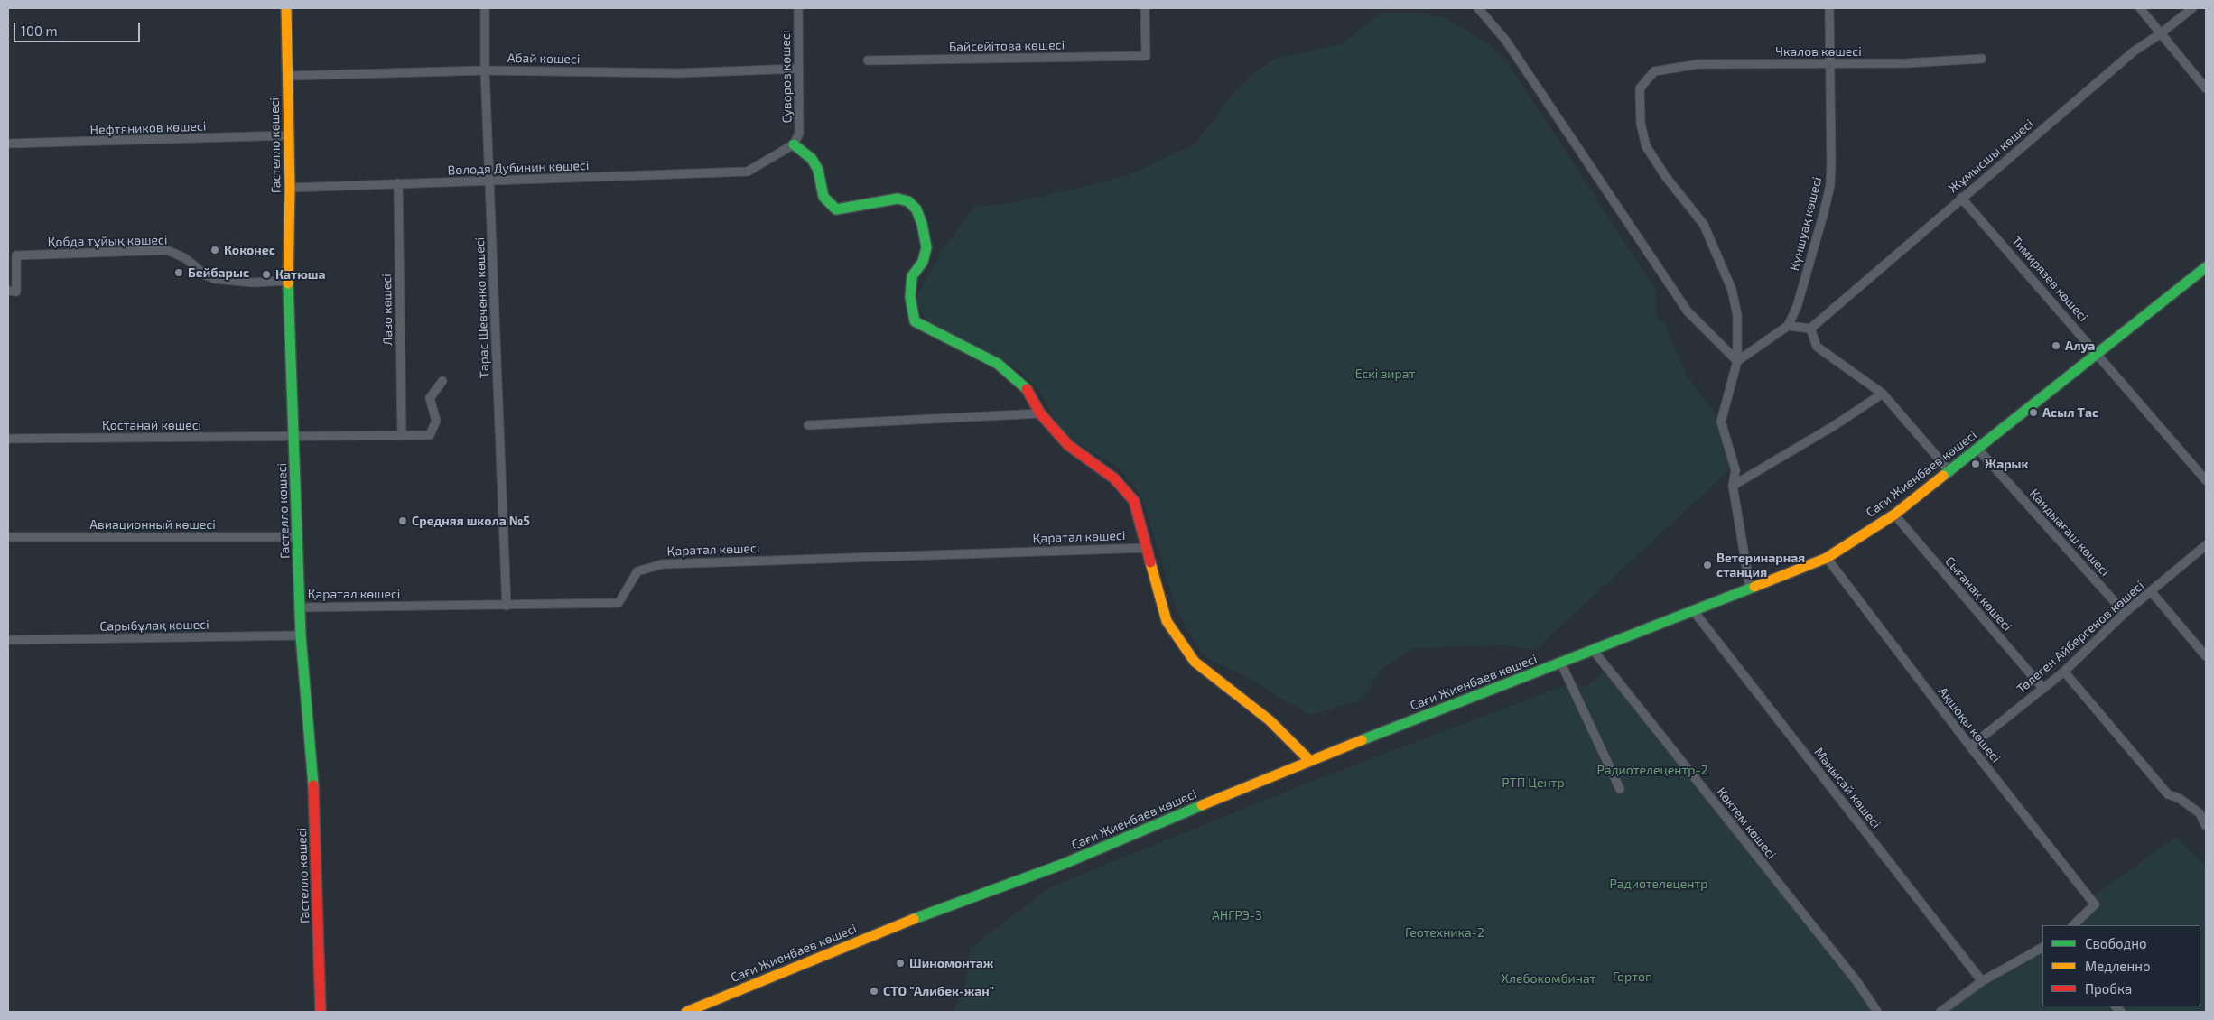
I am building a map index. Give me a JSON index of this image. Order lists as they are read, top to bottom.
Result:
{
  "streets": {
    "street": [
      "Бәйсейітова көшесі",
      "Чкалов көшесі",
      "Абай көшесі",
      "Суворов көшесі",
      "Нефтяников көшесі",
      "Гастелло көшесі",
      "Жұмысшы көшесі",
      "Володя Дубинин көшесі",
      "Күншуақ көшесі",
      "Қобда тұйық көшесі",
      "Тимирязев көшесі",
      "Тарас Шевченко көшесі",
      "Лазо көшесі",
      "Қостанай көшесі",
      "Сағи Жиенбаев көшесі",
      "Авиационный көшесі",
      "Қандыағаш көшесі",
      "Қаратал көшесі",
      "Сығанақ көшесі",
      "Сарыбұлақ көшесі",
      "Төлеген Айбергенов көшесі",
      "Ақшоқы көшесі",
      "Маңысай көшесі",
      "Көктем көшесі"
    ]
  },
  "crossings": [
    ["Чкалов көшесі", "Күншуақ көшесі"],
    ["Абай көшесі", "Суворов көшесі"],
    ["Абай көшесі", "Гастелло көшесі"],
    ["Абай көшесі", "Тарас Шевченко көшесі"],
    ["Суворов көшесі", "Володя Дубинин көшесі"],
    ["Суворов көшесі", "Қаратал көшесі"],
    ["Нефтяников көшесі", "Гастелло көшесі"],
    ["Гастелло көшесі", "Володя Дубинин көшесі"],
    ["Гастелло көшесі", "Қобда тұйық көшесі"],
    ["Гастелло көшесі", "Қостанай көшесі"],
    ["Гастелло көшесі", "Авиационный көшесі"],
    ["Гастелло көшесі", "Қаратал көшесі"],
    ["Гастелло көшесі", "Сарыбұлақ көшесі"],
    ["Жұмысшы көшесі", "Тимирязев көшесі"],
    ["Володя Дубинин көшесі", "Тарас Шевченко көшесі"],
    ["Володя Дубинин көшесі", "Лазо көшесі"],
    ["Володя Дубинин көшесі", "Қаратал көшесі"],
    ["Тимирязев көшесі", "Сағи Жиенбаев көшесі"],
    ["Тарас Шевченко көшесі", "Қаратал көшесі"],
    ["Сағи Жиенбаев көшесі", "Қандыағаш көшесі"],
    ["Сағи Жиенбаев көшесі", "Қаратал көшесі"],
    ["Сағи Жиенбаев көшесі", "Сығанақ көшесі"],
    ["Сағи Жиенбаев көшесі", "Ақшоқы көшесі"],
    ["Сағи Жиенбаев көшесі", "Маңысай көшесі"],
    ["Сағи Жиенбаев көшесі", "Көктем көшесі"],
    ["Қандыағаш көшесі", "Төлеген Айбергенов көшесі"],
    ["Сығанақ көшесі", "Төлеген Айбергенов көшесі"],
    ["Төлеген Айбергенов көшесі", "Ақшоқы көшесі"]
  ],
  "parks": [
    "Ескі зират",
    "Радиотелецентр-2",
    "РТП Центр",
    "Радиотелецентр",
    "АНГРЭ-3",
    "Геотехника-2",
    "Гортоп",
    "Хлебокомбинат"
  ],
  "places": [
    "Коконес",
    "Бейбарыс",
    "Катюша",
    "Алуа",
    "Асыл Тас",
    "Жарык",
    "Средняя школа №5",
    "Ветеринарная станция",
    "Шиномонтаж",
    "СТО \"Алибек-жан\""
  ],
  "legend": ["Свободно", "Медленно", "Пробка"],
  "scale_bar": "100 m"
}
